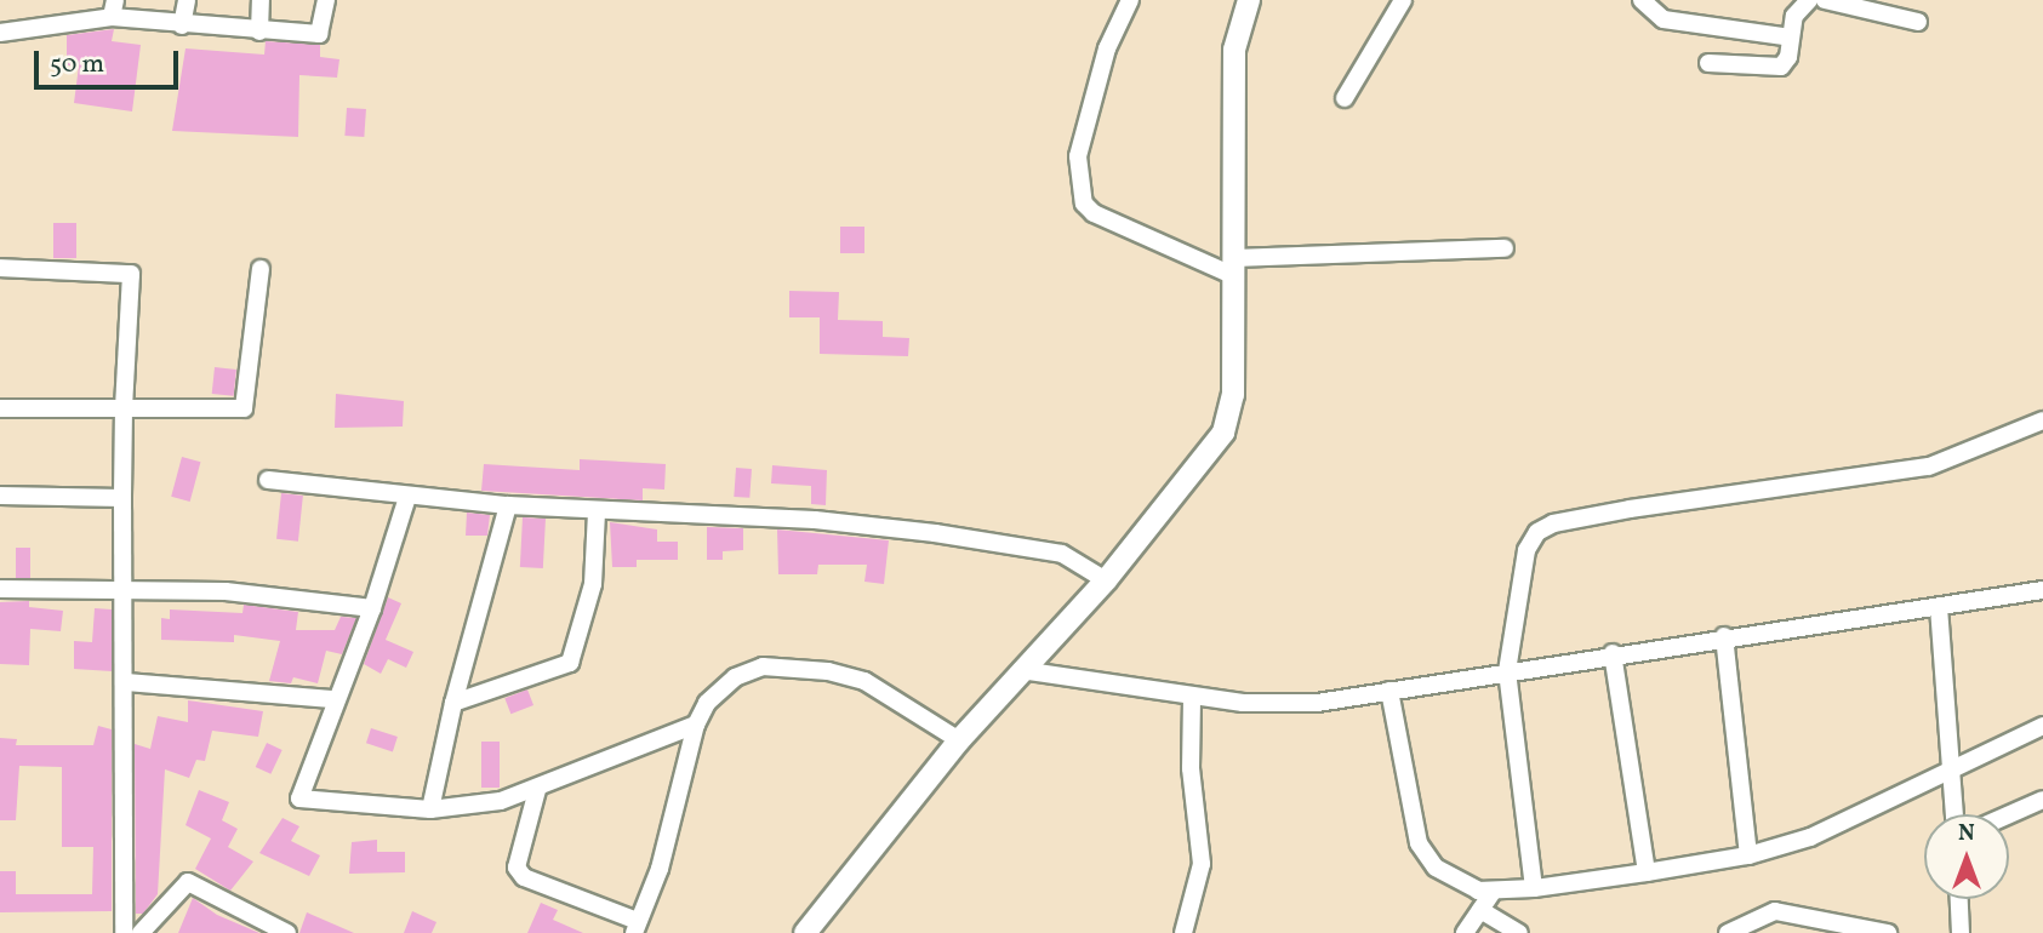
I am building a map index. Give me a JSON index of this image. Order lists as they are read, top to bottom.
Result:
{
  "scale_bar": "50 m",
  "north": "top"
}
